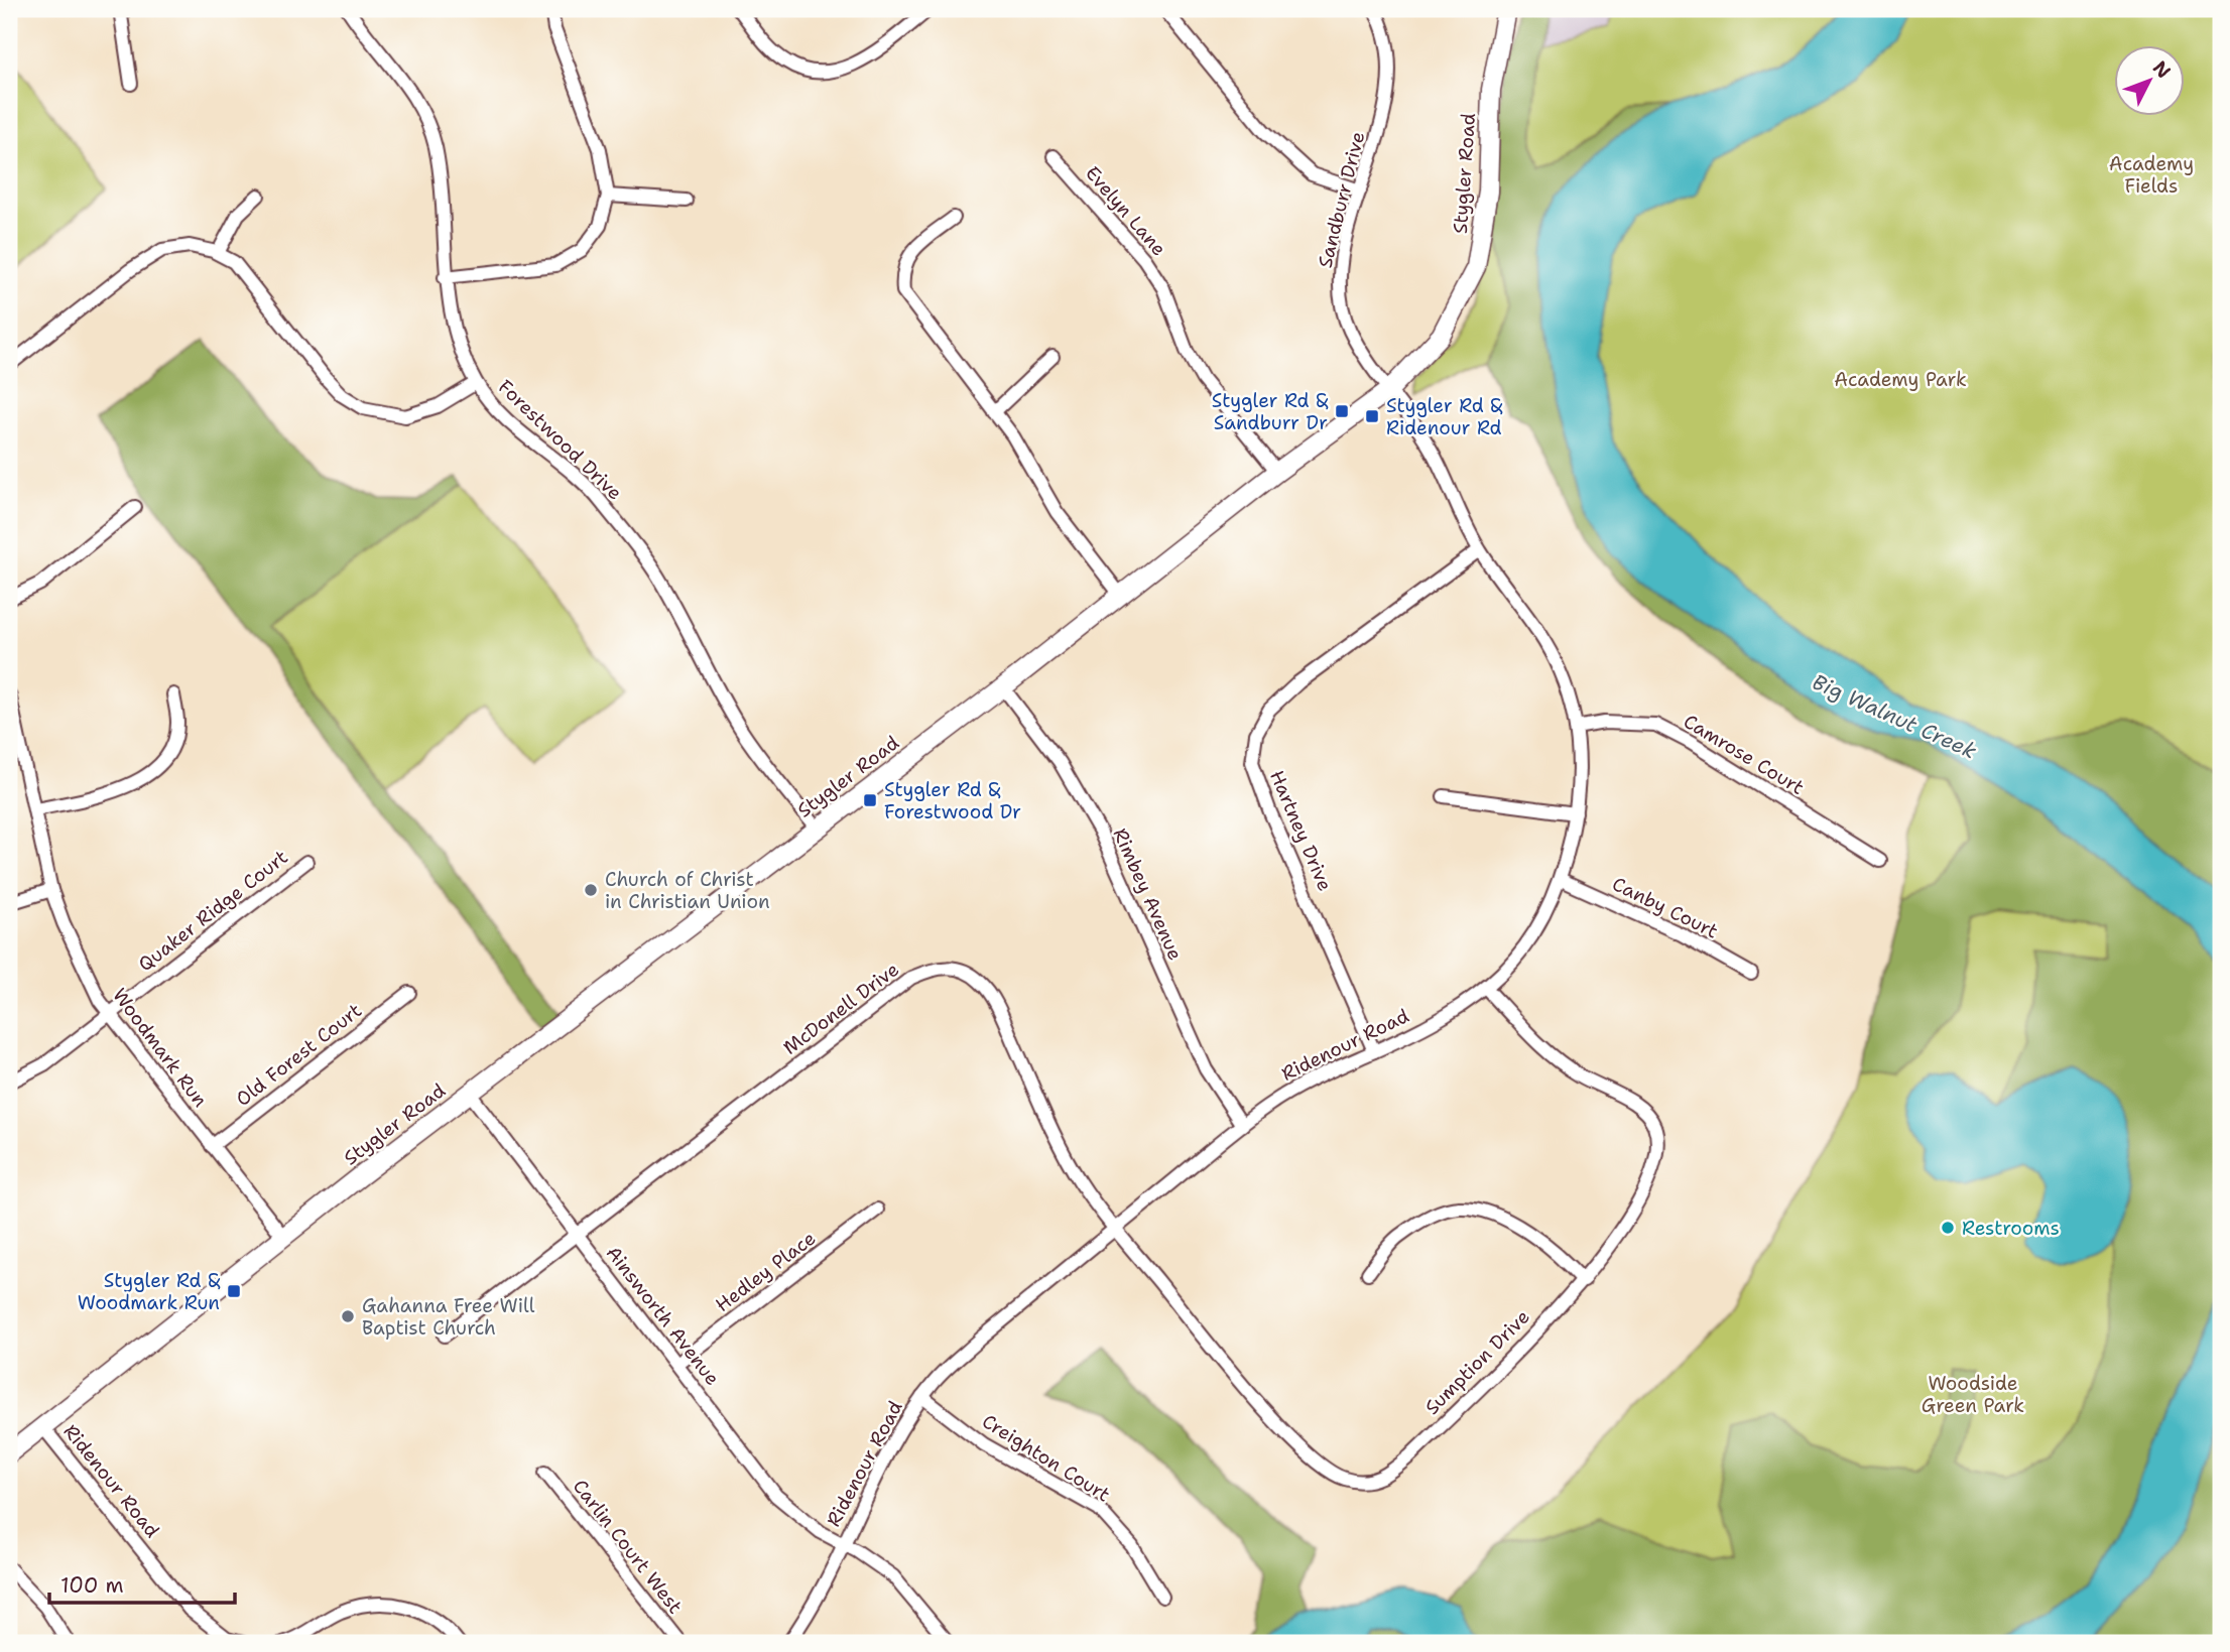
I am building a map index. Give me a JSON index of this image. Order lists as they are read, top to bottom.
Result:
{
  "streets": {
    "main road": ["Stygler Road"],
    "street": [
      "Sandburr Drive",
      "Evelyn Lane",
      "Forestwood Drive",
      "Camrose Court",
      "Hartney Drive",
      "Rimbey Avenue",
      "Canby Court",
      "Quaker Ridge Court",
      "McDonell Drive",
      "Ridenour Road",
      "Woodmark Run",
      "Old Forest Court",
      "Hedley Place",
      "Ainsworth Avenue",
      "Sumption Drive",
      "Creighton Court",
      "Carlin Court West"
    ]
  },
  "crossings": [
    ["Stygler Road", "Sandburr Drive"],
    ["Stygler Road", "Evelyn Lane"],
    ["Stygler Road", "Forestwood Drive"],
    ["Stygler Road", "Rimbey Avenue"],
    ["Stygler Road", "Ridenour Road"],
    ["Stygler Road", "Woodmark Run"],
    ["Stygler Road", "Ainsworth Avenue"],
    ["Sandburr Drive", "Ridenour Road"],
    ["Camrose Court", "Ridenour Road"],
    ["Hartney Drive", "Ridenour Road"],
    ["Rimbey Avenue", "Ridenour Road"],
    ["Canby Court", "Ridenour Road"],
    ["Quaker Ridge Court", "Woodmark Run"],
    ["McDonell Drive", "Ridenour Road"],
    ["McDonell Drive", "Ainsworth Avenue"],
    ["McDonell Drive", "Sumption Drive"],
    ["Ridenour Road", "Ainsworth Avenue"],
    ["Ridenour Road", "Sumption Drive"],
    ["Ridenour Road", "Creighton Court"],
    ["Woodmark Run", "Old Forest Court"],
    ["Hedley Place", "Ainsworth Avenue"]
  ],
  "water": ["Big Walnut Creek"],
  "parks": ["Academy Fields", "Academy Park", "Woodside Green Park"],
  "places": {
    "transit": [
      "Stygler Rd & Sandburr Dr",
      "Stygler Rd & Ridenour Rd",
      "Stygler Rd & Forestwood Dr",
      "Stygler Rd & Woodmark Run"
    ],
    "other": ["Church of Christ in Christian Union", "Restrooms", "Gahanna Free Will Baptist Church"]
  },
  "scale_bar": "100 m",
  "north": "top right"
}
